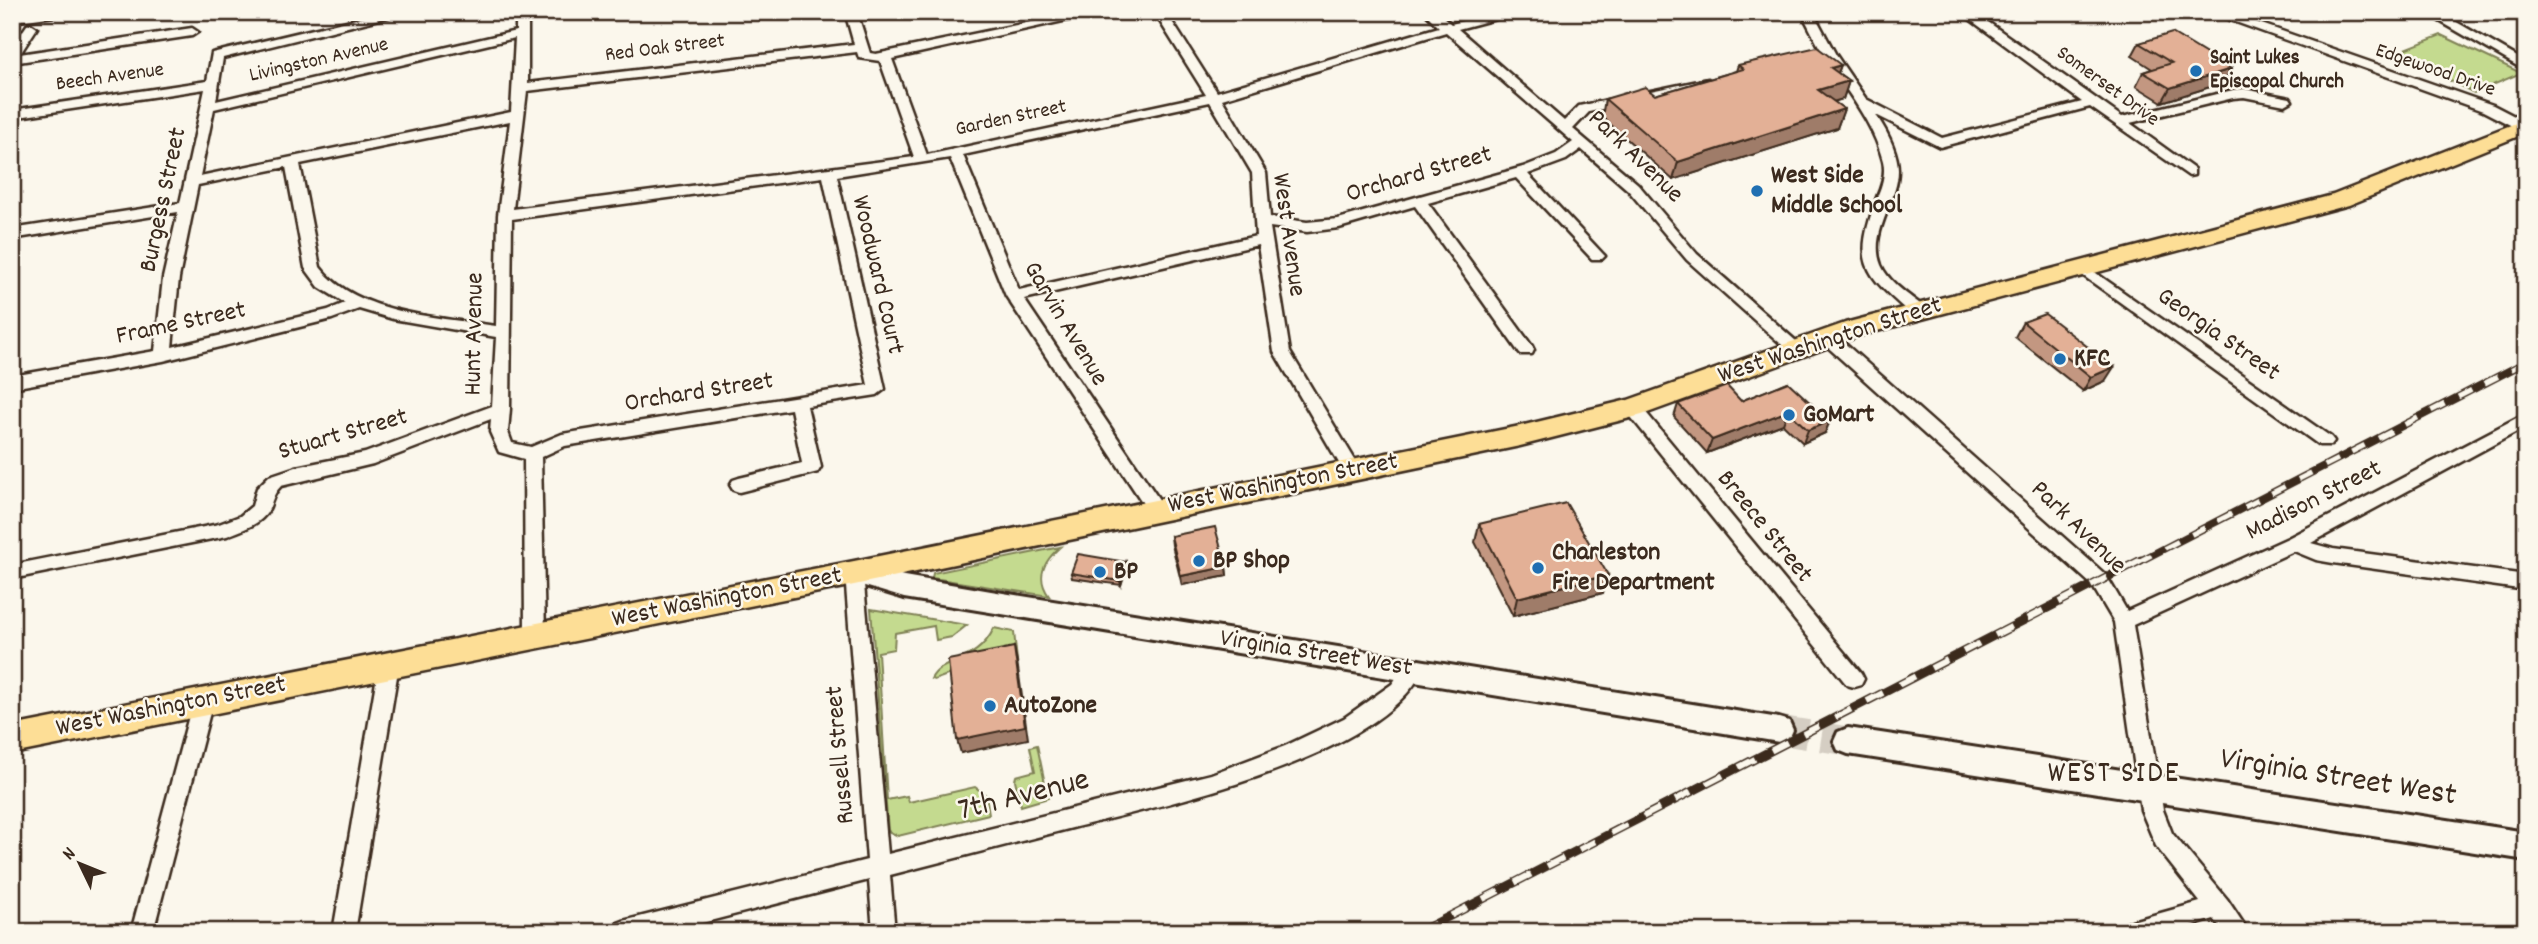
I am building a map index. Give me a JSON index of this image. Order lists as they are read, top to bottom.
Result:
{
  "streets": {
    "main road": ["West Washington Street", "Virginia Street West"],
    "street": [
      "Red Oak Street",
      "Livingston Avenue",
      "Edgewood Drive",
      "Beech Avenue",
      "Somerset Drive",
      "Garden Street",
      "Park Avenue",
      "Orchard Street",
      "Burgess Street",
      "West Avenue",
      "Woodward Court",
      "Frame Street",
      "Garvin Avenue",
      "Hunt Avenue",
      "Georgia Street",
      "Stuart Street",
      "Madison Street",
      "Breece Street",
      "Russell Street",
      "7th Avenue"
    ]
  },
  "crossings": [
    ["Red Oak Street", "Hunt Avenue"],
    ["Livingston Avenue", "Burgess Street"],
    ["Livingston Avenue", "Hunt Avenue"],
    ["Edgewood Drive", "West Washington Street"],
    ["Beech Avenue", "Burgess Street"],
    ["Garden Street", "Park Avenue"],
    ["Garden Street", "West Avenue"],
    ["Garden Street", "Woodward Court"],
    ["Garden Street", "Garvin Avenue"],
    ["Garden Street", "Hunt Avenue"],
    ["Park Avenue", "Orchard Street"],
    ["Park Avenue", "West Washington Street"],
    ["Park Avenue", "Madison Street"],
    ["Park Avenue", "Virginia Street West"],
    ["Orchard Street", "West Avenue"],
    ["Orchard Street", "Woodward Court"],
    ["Orchard Street", "Hunt Avenue"],
    ["Burgess Street", "Frame Street"],
    ["West Avenue", "West Washington Street"],
    ["Garvin Avenue", "West Washington Street"],
    ["Hunt Avenue", "Stuart Street"],
    ["Georgia Street", "West Washington Street"],
    ["West Washington Street", "Breece Street"],
    ["West Washington Street", "Virginia Street West"],
    ["West Washington Street", "Russell Street"],
    ["Virginia Street West", "Russell Street"],
    ["Virginia Street West", "7th Avenue"],
    ["Russell Street", "7th Avenue"]
  ],
  "districts": ["WEST SIDE"],
  "places": [
    "Saint Lukes Episcopal Church",
    "West Side Middle School",
    "KFC",
    "GoMart",
    "BP Shop",
    "Charleston Fire Department",
    "BP",
    "AutoZone"
  ],
  "north": "top left"
}
